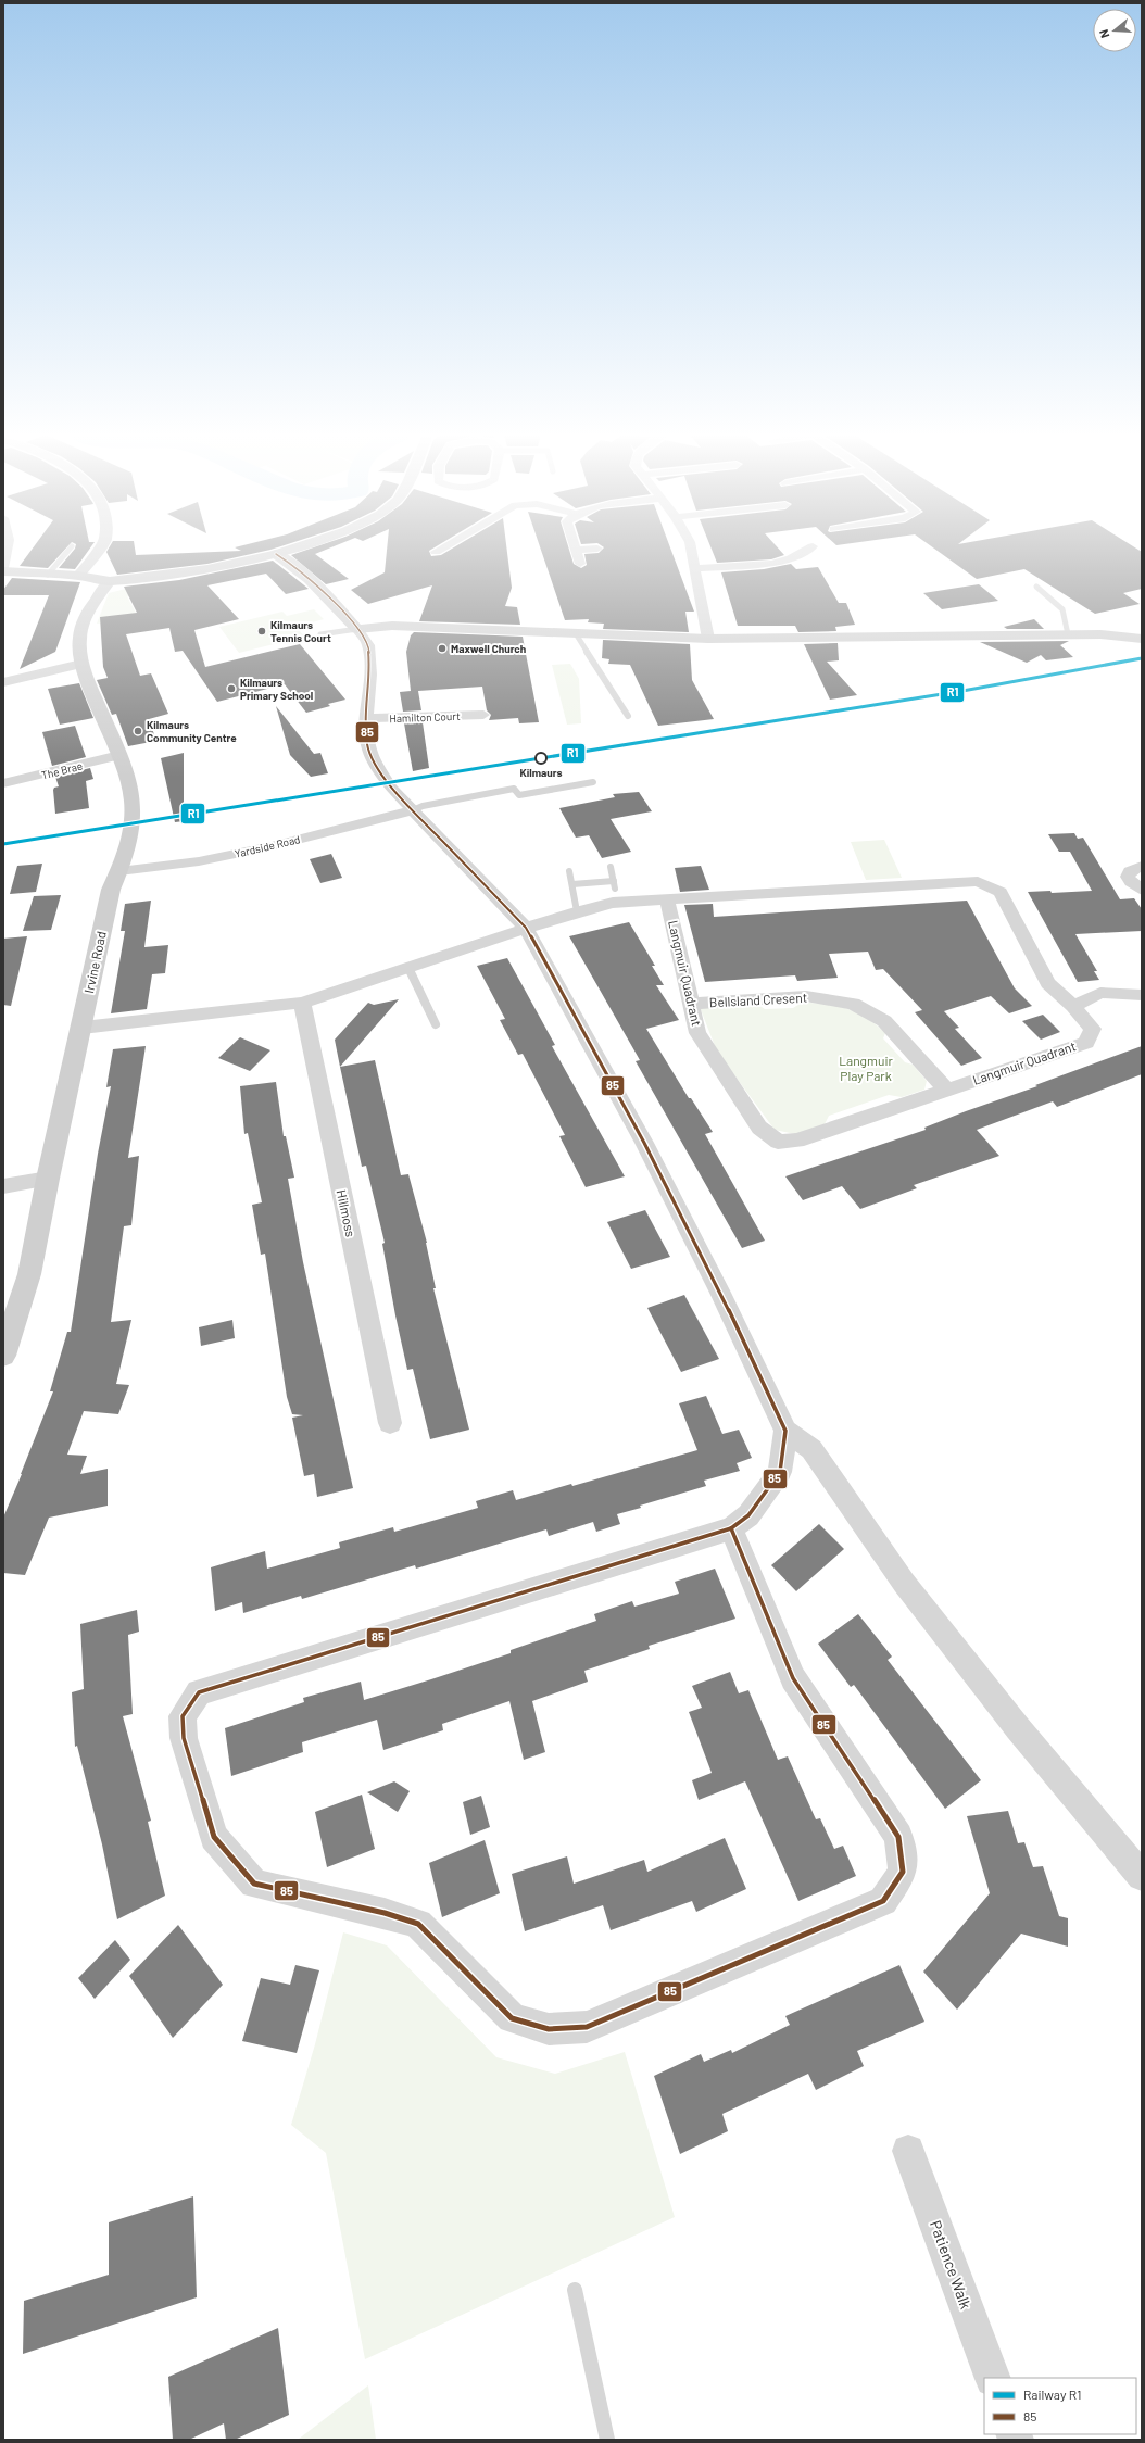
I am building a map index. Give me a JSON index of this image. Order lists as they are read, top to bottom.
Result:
{
  "streets": {
    "main road": ["Irvine Road"],
    "street": [
      "Hamilton Court",
      "The Brae",
      "Yardside Road",
      "Langmuir Quadrant",
      "Bellsland Cresent",
      "Hillmoss",
      "Patience Walk"
    ]
  },
  "crossings": [
    ["The Brae", "Irvine Road"],
    ["Yardside Road", "Irvine Road"],
    ["Langmuir Quadrant", "Bellsland Cresent"]
  ],
  "parks": ["Langmuir Play Park"],
  "places": [
    "Kilmaurs Tennis Court",
    "Maxwell Church",
    "Kilmaurs Primary School",
    "Kilmaurs Community Centre",
    "Kilmaurs"
  ],
  "lines": ["transit line 85", "rail line R1"],
  "legend": ["Railway R1", "85"],
  "north": "left"
}
